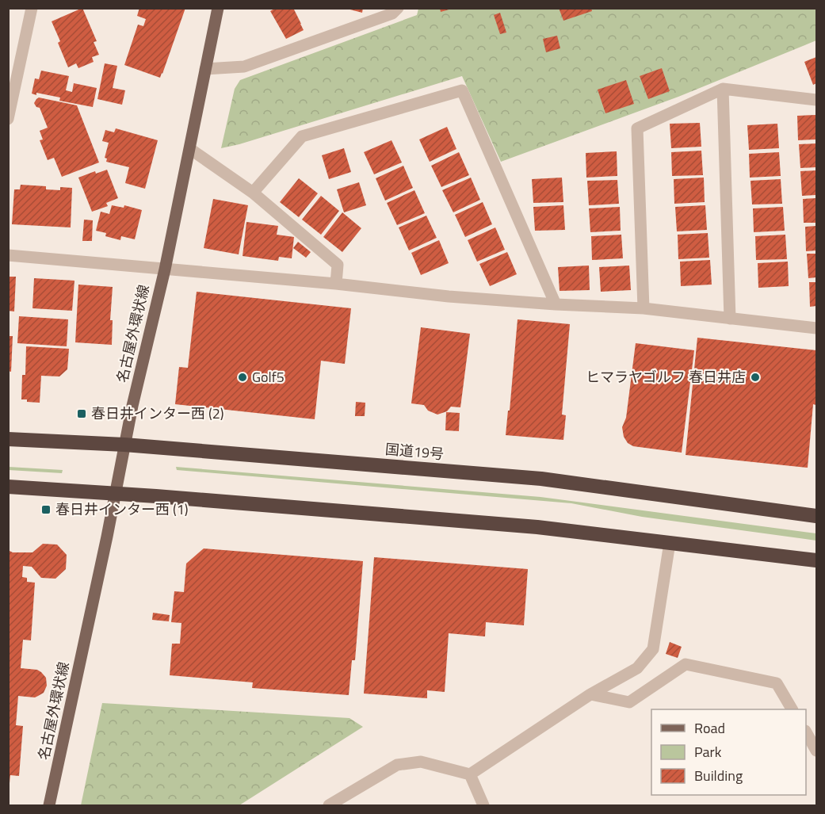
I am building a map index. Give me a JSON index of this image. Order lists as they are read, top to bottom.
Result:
{
  "streets": {
    "highway": ["国道19号"],
    "main road": ["名古屋外環状線"]
  },
  "crossings": [
    ["名古屋外環状線", "国道19号"]
  ],
  "places": {
    "other": ["Golf5", "ヒマラヤゴルフ 春日井店"],
    "transit": ["春日井インター西 (2)", "春日井インター西 (1)"]
  },
  "legend": ["Road", "Park", "Building"]
}
